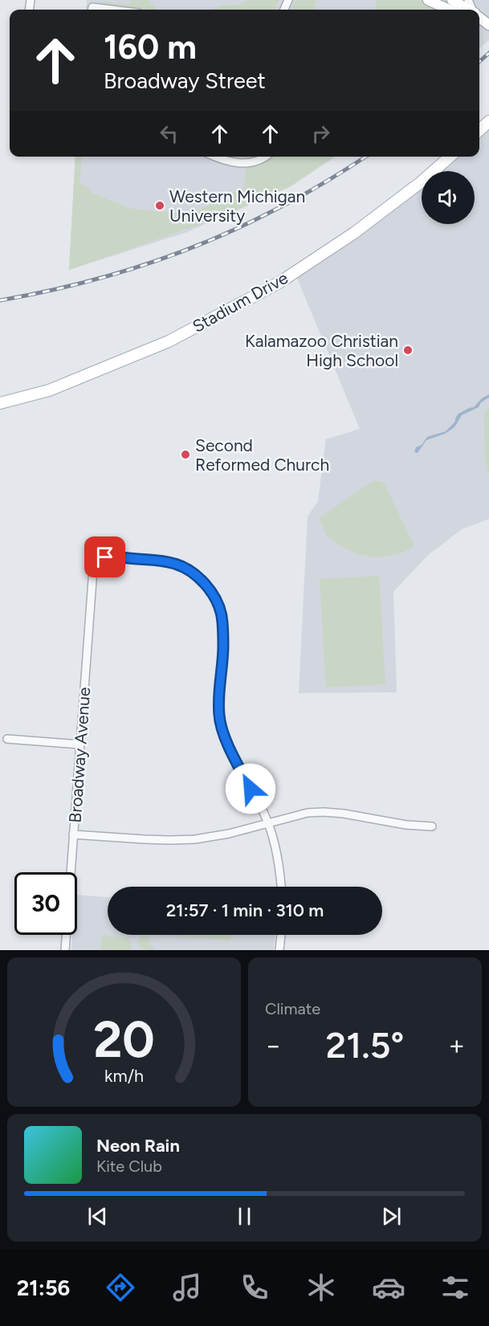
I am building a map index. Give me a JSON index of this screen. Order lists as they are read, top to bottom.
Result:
{
  "streets": {
    "main road": ["Stadium Drive"],
    "street": ["Broadway Avenue"]
  },
  "places": ["Western Michigan University", "Kalamazoo Christian High School", "Second Reformed Church"],
  "page": {
    "turn": ["160 m", "Broadway Street"],
    "limit": "30",
    "trip": "21:57 · 1 min · 310 m",
    "tile": "Climate",
    "heat": ["−", "21.5°", "+"],
    "song": ["Neon Rain", "Kite Club"],
    "tabs": "21:56",
    "gauge": ["20", "km/h"]
  }
}
